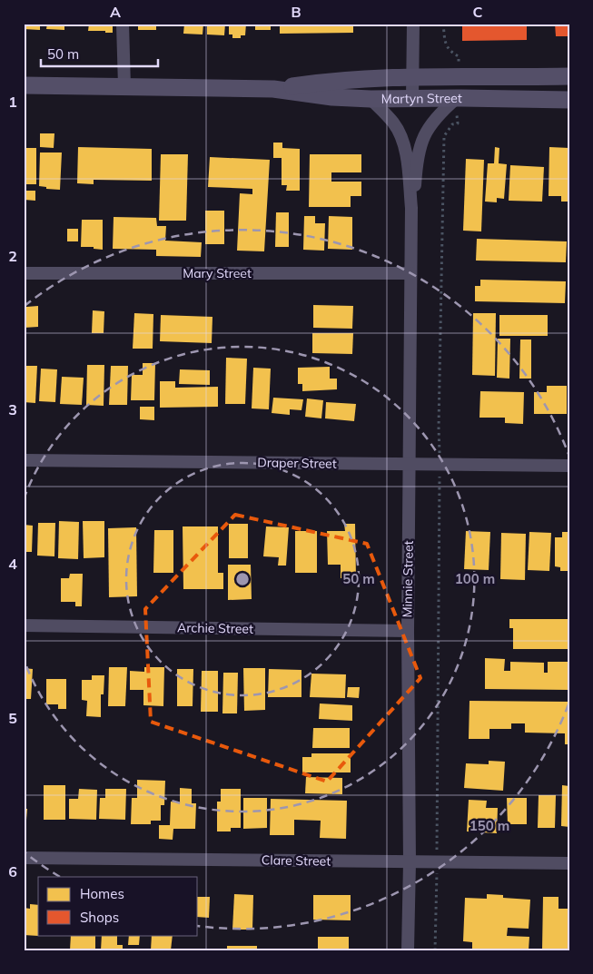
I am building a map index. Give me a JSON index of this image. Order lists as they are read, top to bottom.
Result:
{
  "streets": {
    "street": [
      "Martyn Street",
      "Mary Street",
      "Draper Street",
      "Minnie Street",
      "Archie Street",
      "Clare Street"
    ]
  },
  "crossings": [
    ["Martyn Street", "Minnie Street"],
    ["Mary Street", "Minnie Street"],
    ["Draper Street", "Minnie Street"],
    ["Minnie Street", "Archie Street"],
    ["Minnie Street", "Clare Street"]
  ],
  "legend": ["Homes", "Shops"],
  "scale_bar": "50 m",
  "grid": {
    "columns": ["A", "B", "C"],
    "rows": [
      "1",
      "2",
      "3",
      "4",
      "5",
      "6"
    ]
  },
  "rings": ["50 m", "100 m", "150 m"]
}
